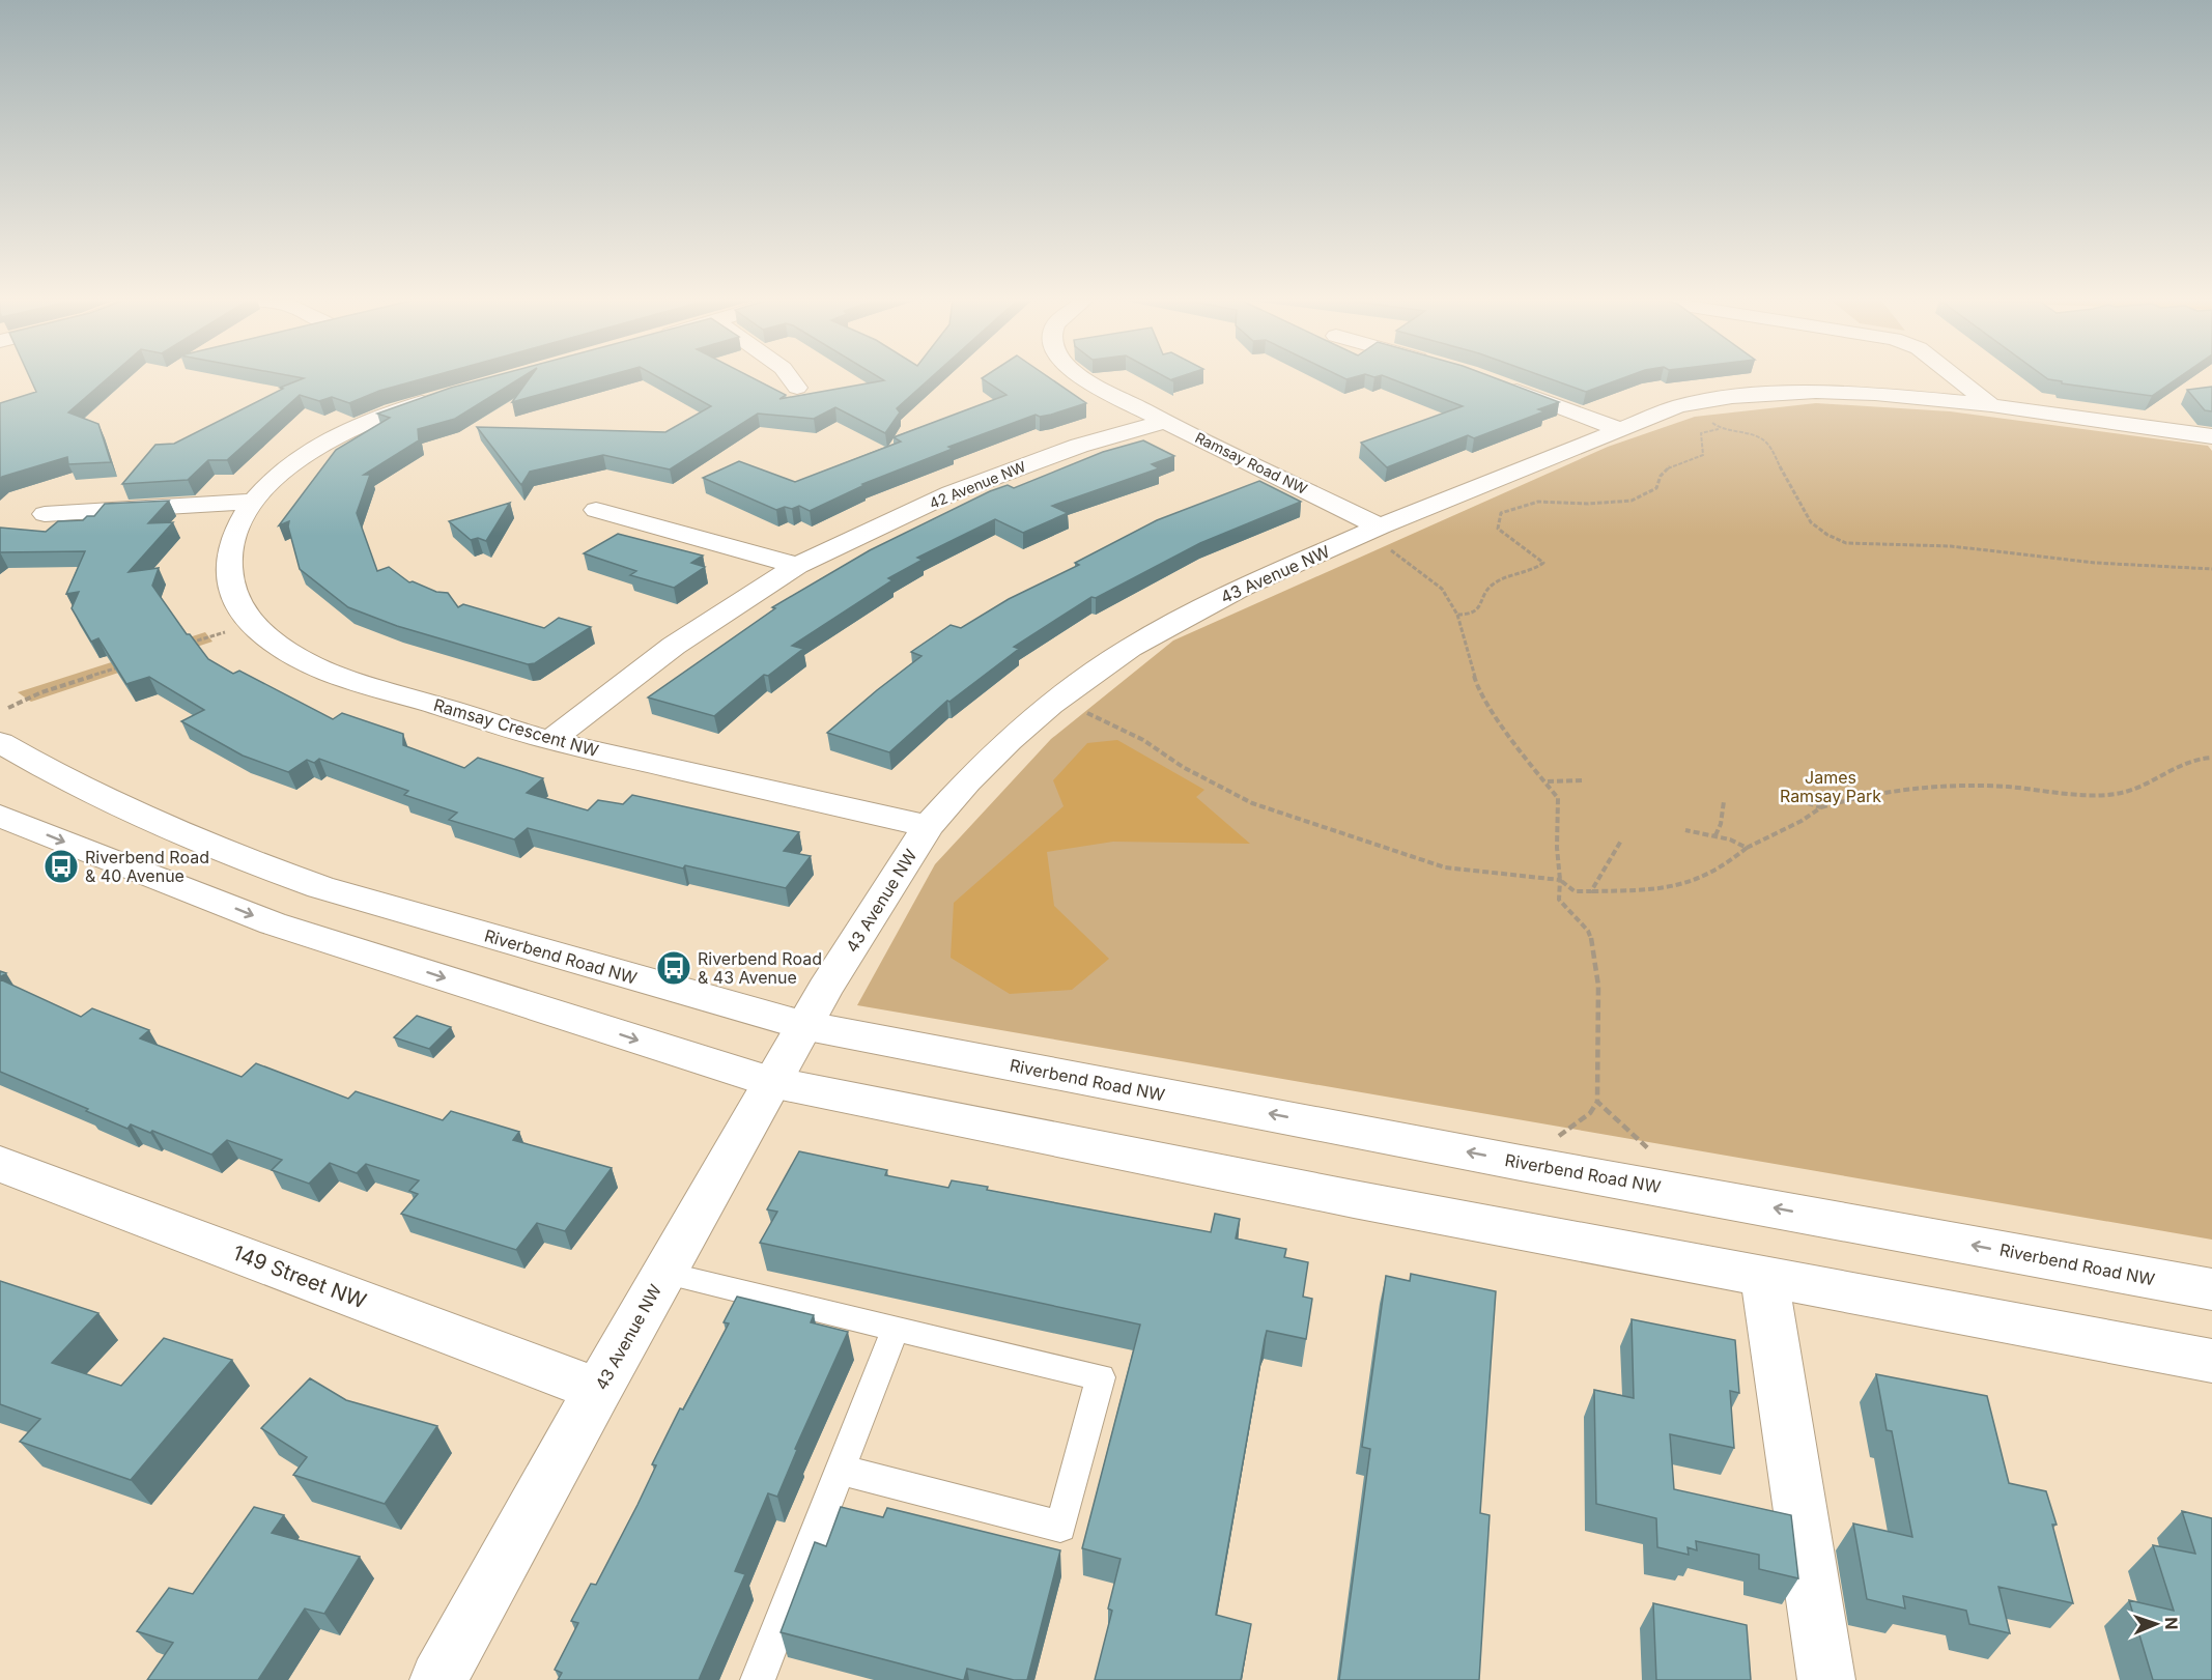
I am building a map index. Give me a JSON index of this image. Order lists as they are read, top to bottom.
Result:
{
  "streets": {
    "street": [
      "Ramsay Road NW",
      "42 Avenue NW",
      "43 Avenue NW",
      "Ramsay Crescent NW",
      "Riverbend Road NW",
      "149 Street NW"
    ]
  },
  "crossings": [
    ["Ramsay Road NW", "42 Avenue NW"],
    ["Ramsay Road NW", "43 Avenue NW"],
    ["42 Avenue NW", "Ramsay Crescent NW"],
    ["43 Avenue NW", "Ramsay Crescent NW"],
    ["43 Avenue NW", "Riverbend Road NW"],
    ["43 Avenue NW", "149 Street NW"]
  ],
  "parks": ["James Ramsay Park"],
  "places": {
    "bus stop": ["Riverbend Road & 40 Avenue", "Riverbend Road & 43 Avenue"]
  },
  "north": "right"
}
